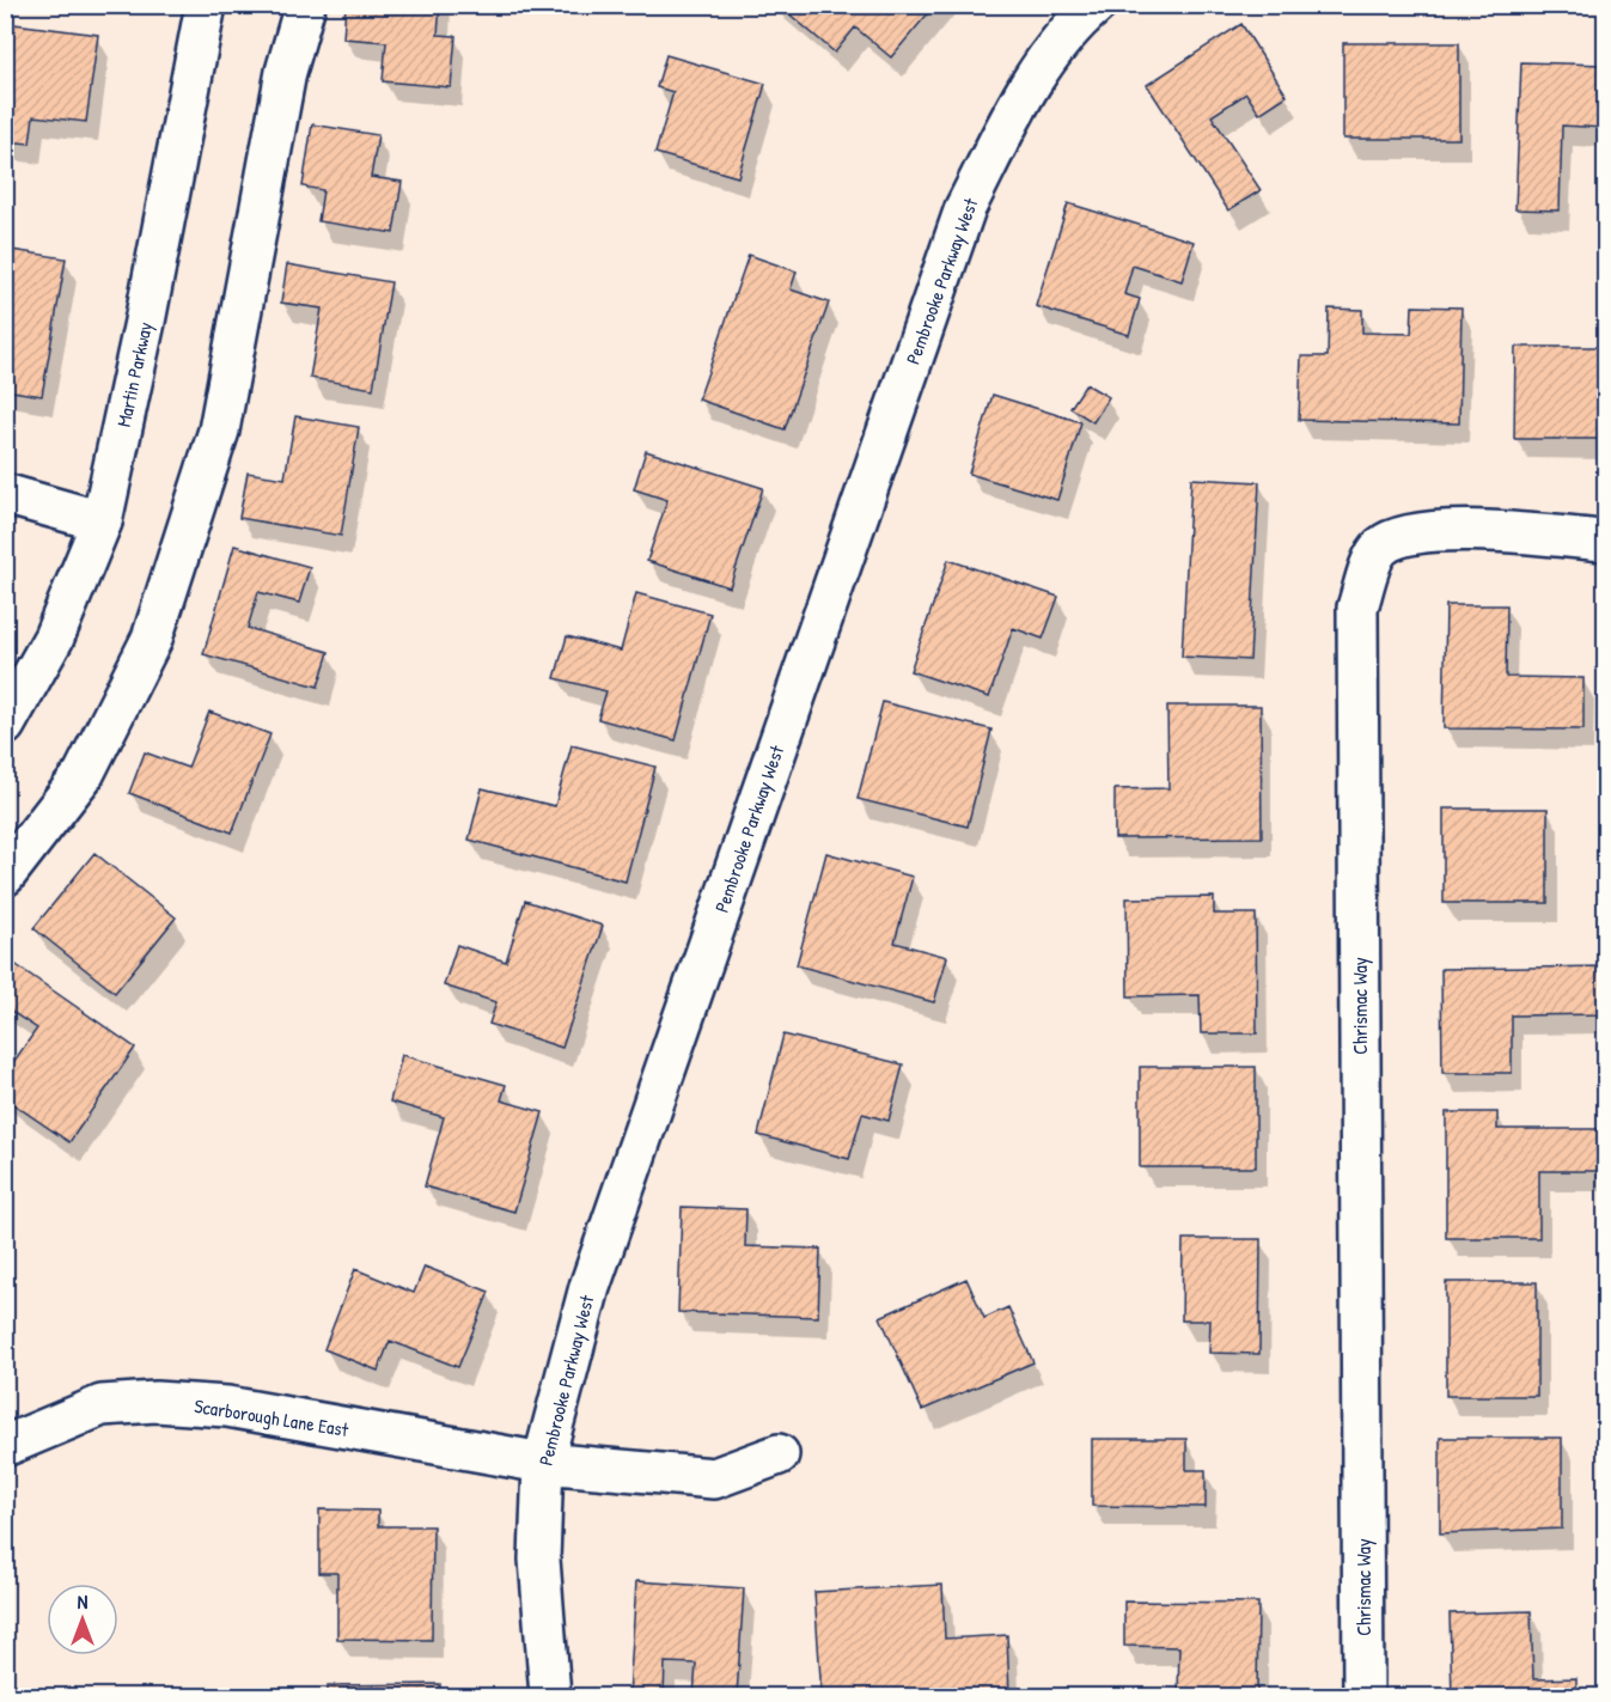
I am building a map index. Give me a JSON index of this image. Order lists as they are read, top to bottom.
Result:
{
  "streets": {
    "street": [
      "Pembrooke Parkway West",
      "Martin Parkway",
      "Chrismac Way",
      "Scarborough Lane East"
    ]
  },
  "crossings": [
    ["Pembrooke Parkway West", "Scarborough Lane East"]
  ],
  "north": "top"
}
